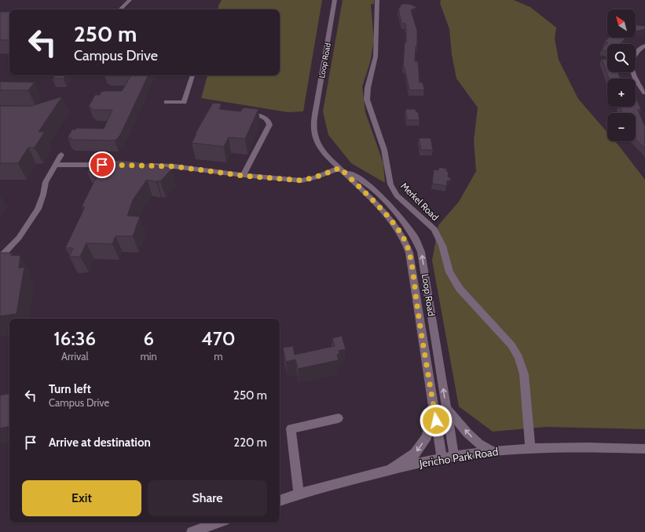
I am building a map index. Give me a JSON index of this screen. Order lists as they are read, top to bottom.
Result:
{
  "streets": {
    "street": ["Loop Road", "Merkel Road", "Jericho Park Road"]
  },
  "crossings": [
    ["Loop Road", "Jericho Park Road"],
    ["Merkel Road", "Jericho Park Road"]
  ],
  "north": "top left",
  "page": {
    "map_buttons": ["+", "−"],
    "turn": ["250 m", "Campus Drive"],
    "eta": [
      "16:36",
      "Arrival",
      "6",
      "min",
      "470",
      "m"
    ],
    "list": [
      {
        "name": "Turn left",
        "note": "Campus Drive",
        "value": "250 m"
      },
      {
        "name": "Arrive at destination",
        "value": "220 m"
      }
    ],
    "buttons": ["Exit", "Share"]
  }
}
